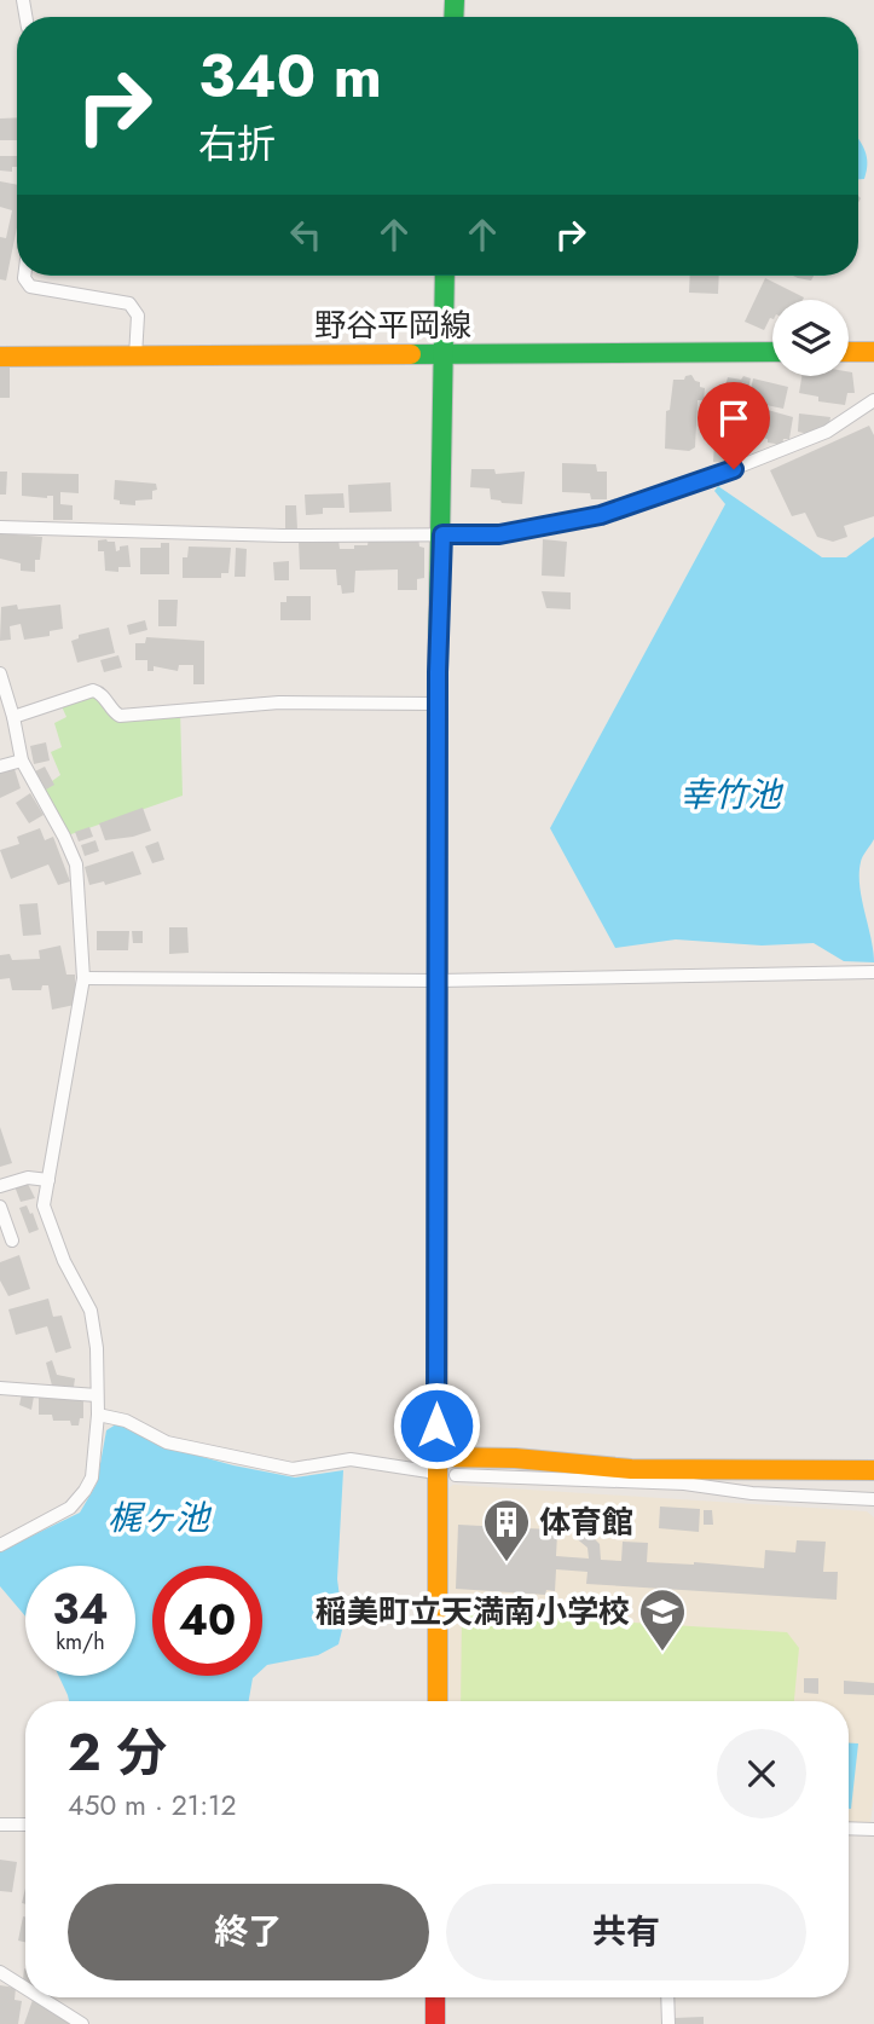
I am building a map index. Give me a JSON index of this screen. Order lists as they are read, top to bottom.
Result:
{
  "streets": {
    "street": ["野谷平岡線"]
  },
  "water": ["幸竹池", "梶ヶ池"],
  "places": {
    "building": ["体育館"],
    "school or university": ["稲美町立天満南小学校"]
  },
  "page": {
    "turn": ["340 m", "右折"],
    "speed": "34 km/h",
    "limit": "40",
    "heading": ["2 分", "450 m · 21:12"],
    "buttons": ["終了", "共有"]
  }
}
